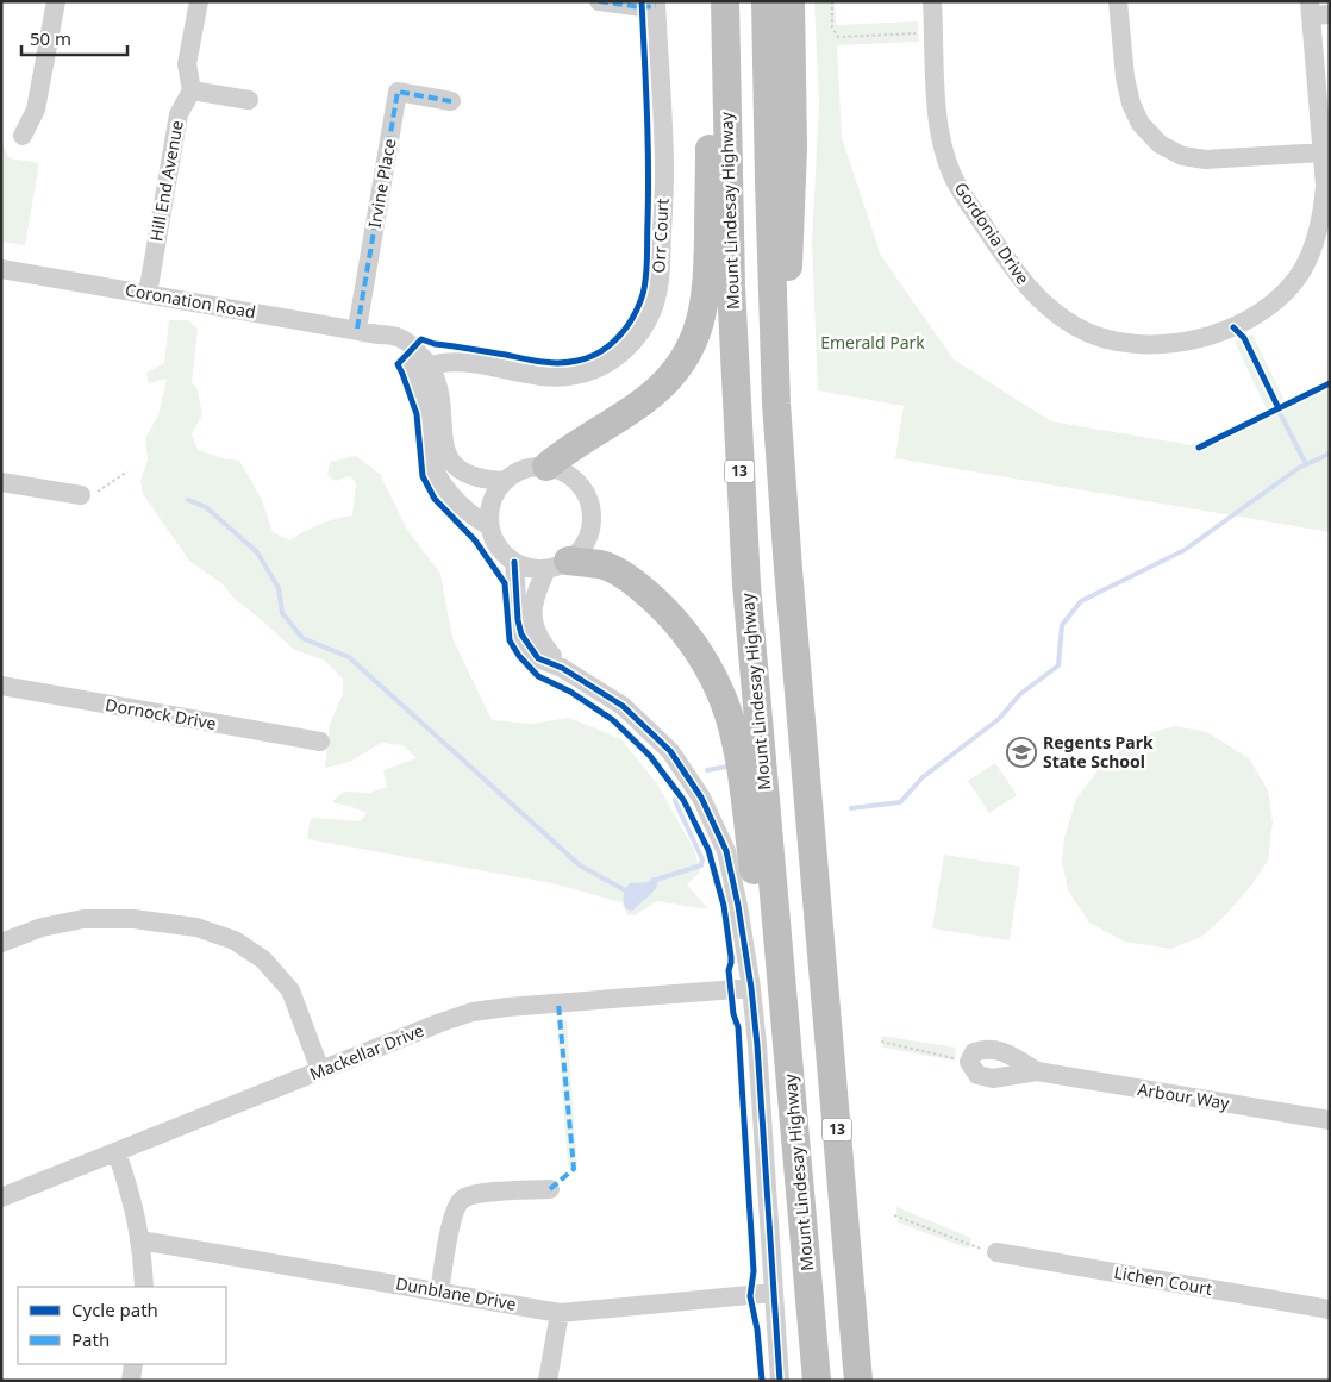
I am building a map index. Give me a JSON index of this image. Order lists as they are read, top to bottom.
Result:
{
  "streets": {
    "highway": ["Mount Lindesay Highway", "13"],
    "street": [
      "Hill End Avenue",
      "Irvine Place",
      "Gordonia Drive",
      "Orr Court",
      "Coronation Road",
      "Dornock Drive",
      "Mackellar Drive",
      "Arbour Way",
      "Lichen Court",
      "Dunblane Drive"
    ]
  },
  "crossings": [
    ["Hill End Avenue", "Coronation Road"],
    ["Irvine Place", "Coronation Road"],
    ["Orr Court", "Coronation Road"]
  ],
  "parks": ["Emerald Park"],
  "places": {
    "school or university": ["Regents Park State School"]
  },
  "legend": ["Cycle path", "Path"],
  "scale_bar": "50 m"
}
